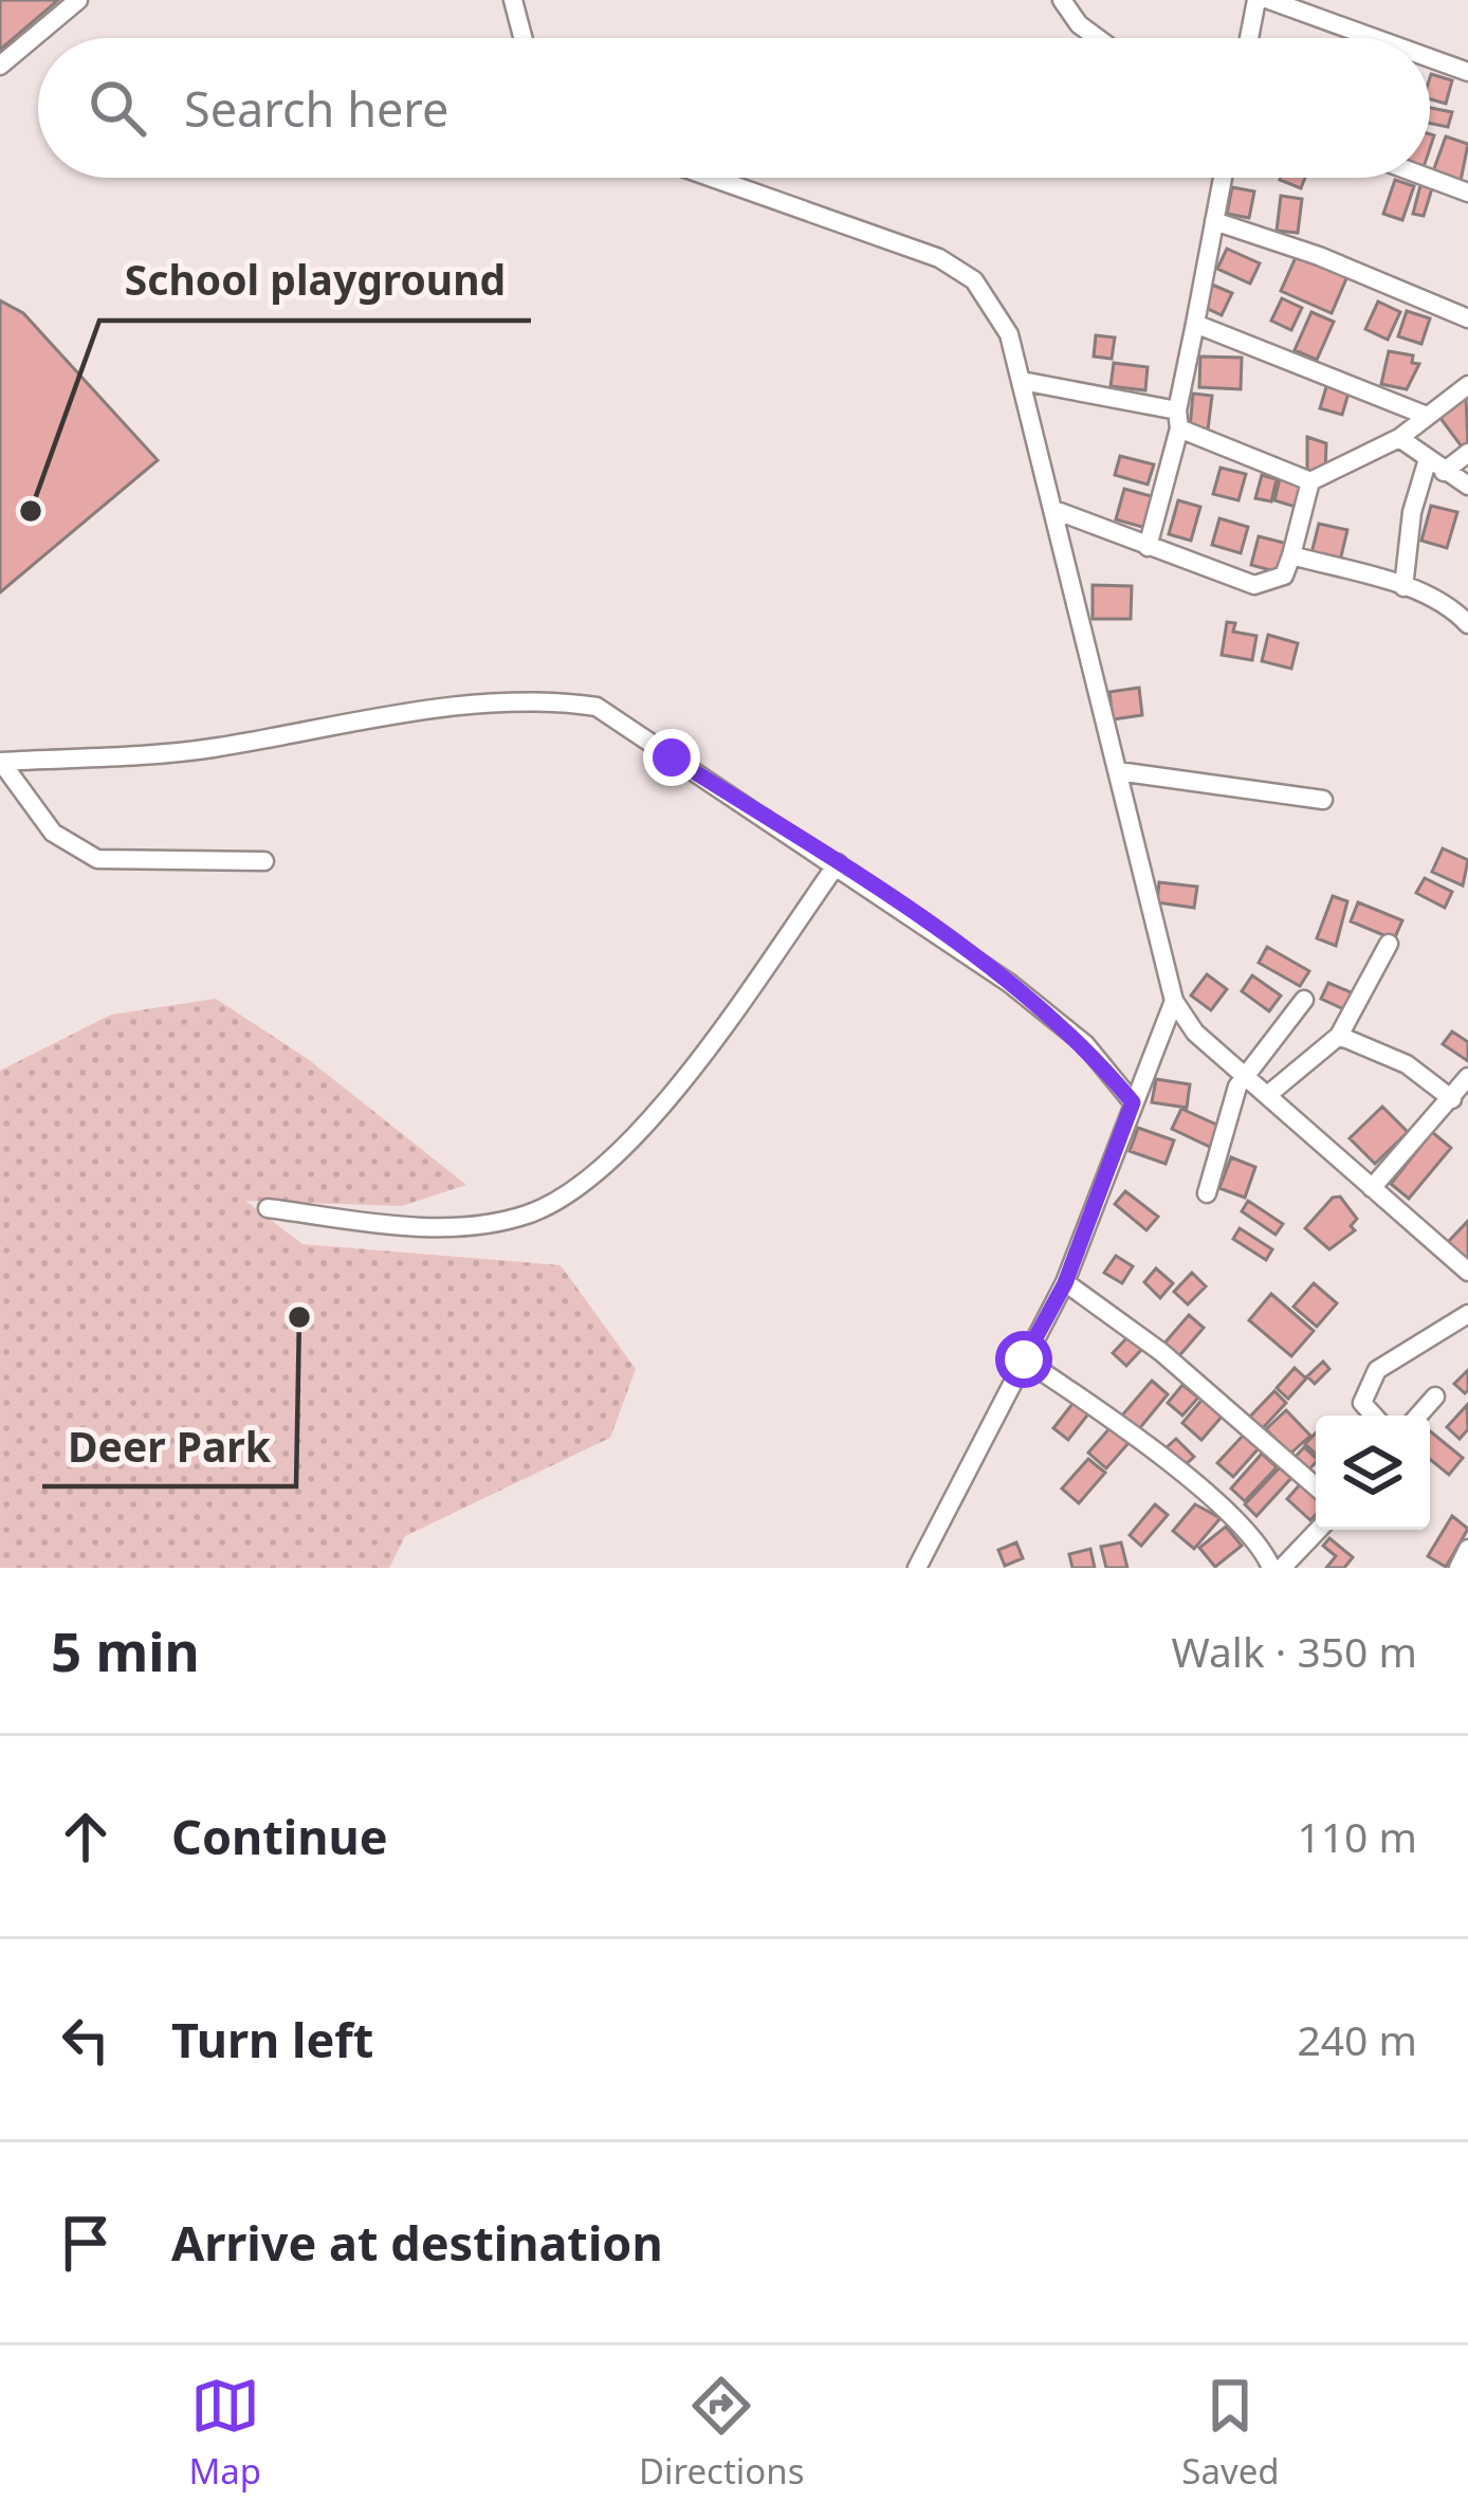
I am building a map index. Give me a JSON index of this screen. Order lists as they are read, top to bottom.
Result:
{
  "places": ["School playground", "Deer Park"],
  "page": {
    "search": "Search here",
    "heading": ["5 min", "Walk · 350 m"],
    "list": [
      ["Continue", "110 m"],
      ["Turn left", "240 m"],
      "Arrive at destination"
    ],
    "nav": ["Map", "Directions", "Saved"]
  }
}
